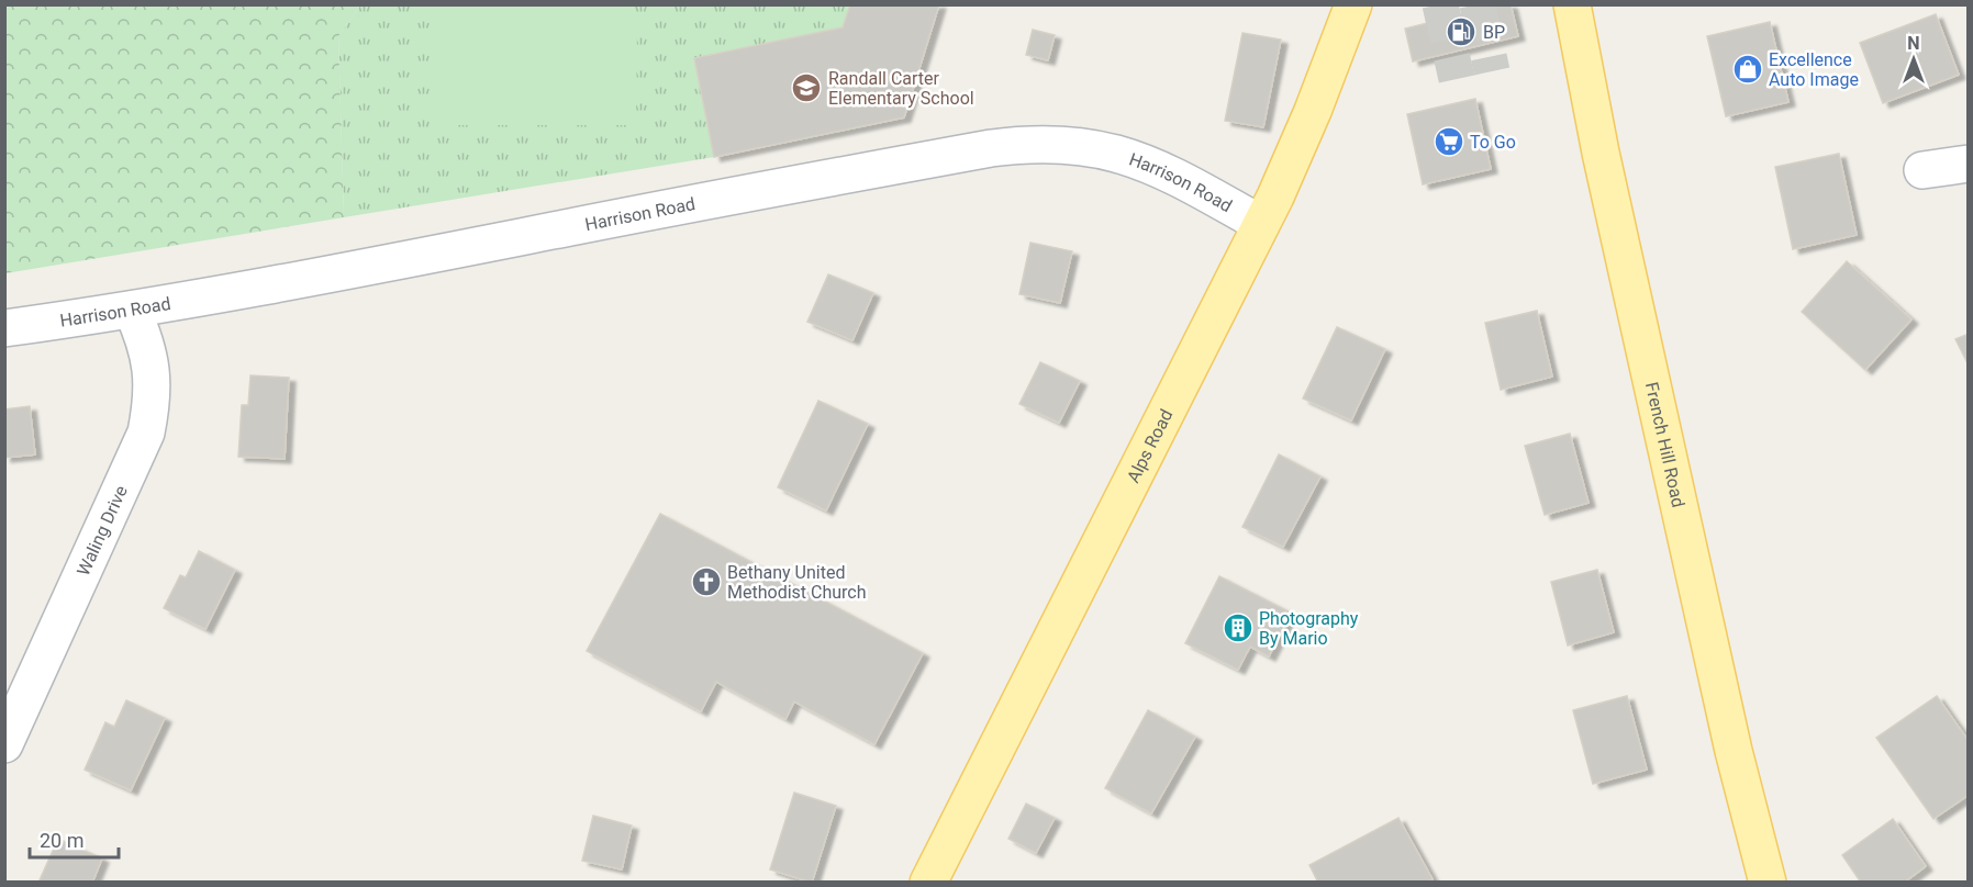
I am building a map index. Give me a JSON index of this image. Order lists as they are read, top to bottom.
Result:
{
  "streets": {
    "main road": ["French Hill Road", "Alps Road"],
    "street": ["Harrison Road", "Waling Drive"]
  },
  "crossings": [
    ["Harrison Road", "Alps Road"],
    ["Harrison Road", "Waling Drive"]
  ],
  "places": {
    "fuel station": ["BP"],
    "shop": ["Excellence Auto Image"],
    "school or university": ["Randall Carter Elementary School"],
    "supermarket": ["To Go"],
    "church": ["Bethany United Methodist Church"],
    "building": ["Photography By Mario"]
  },
  "scale_bar": "20 m",
  "north": "top"
}
